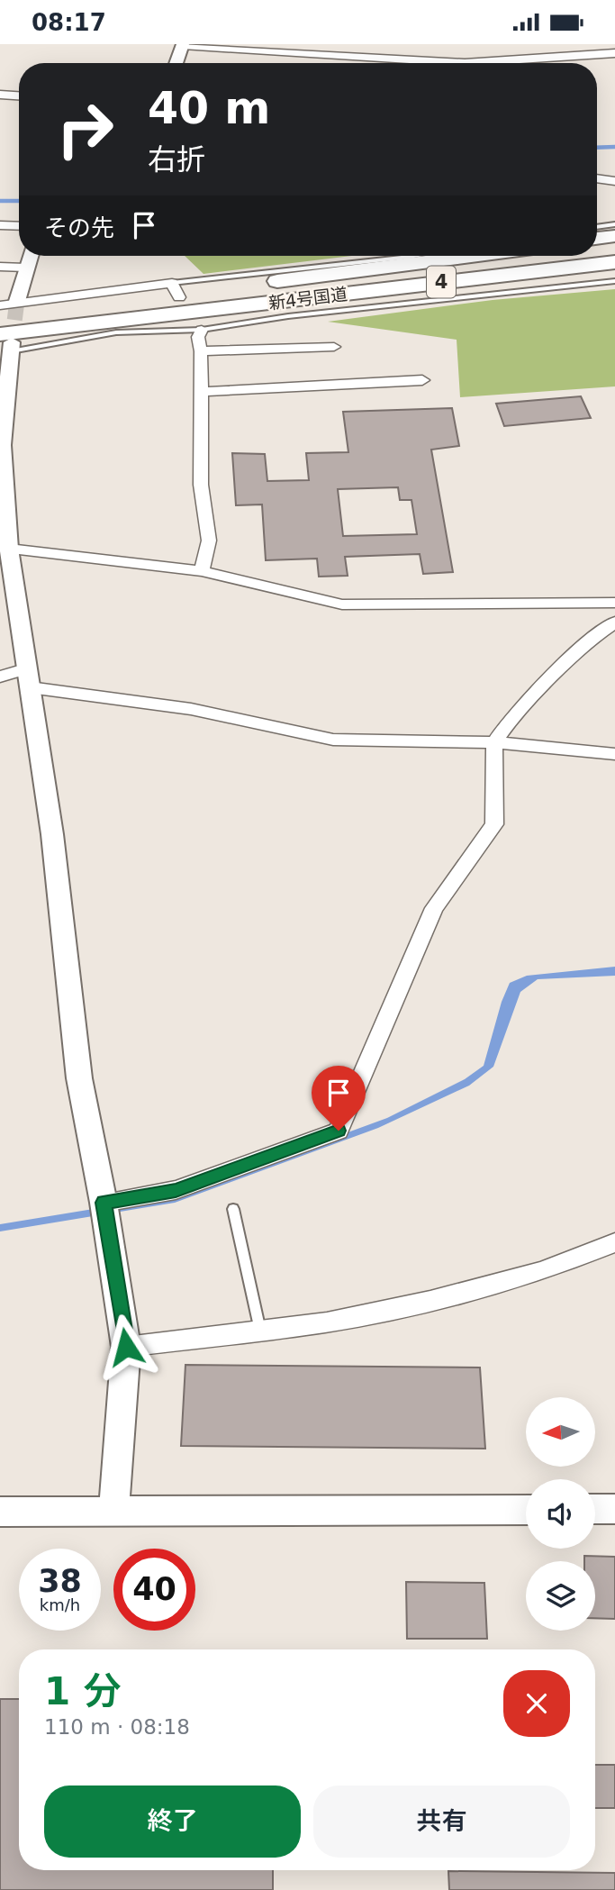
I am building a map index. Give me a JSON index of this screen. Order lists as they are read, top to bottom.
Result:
{
  "streets": {
    "highway": ["4", "新4号国道"]
  },
  "north": "left",
  "page": {
    "status": "08:17",
    "turn": ["40 m", "右折"],
    "then": "その先",
    "speed": "38 km/h",
    "limit": "40",
    "heading": ["1 分", "110 m · 08:18"],
    "buttons": ["終了", "共有"]
  }
}
